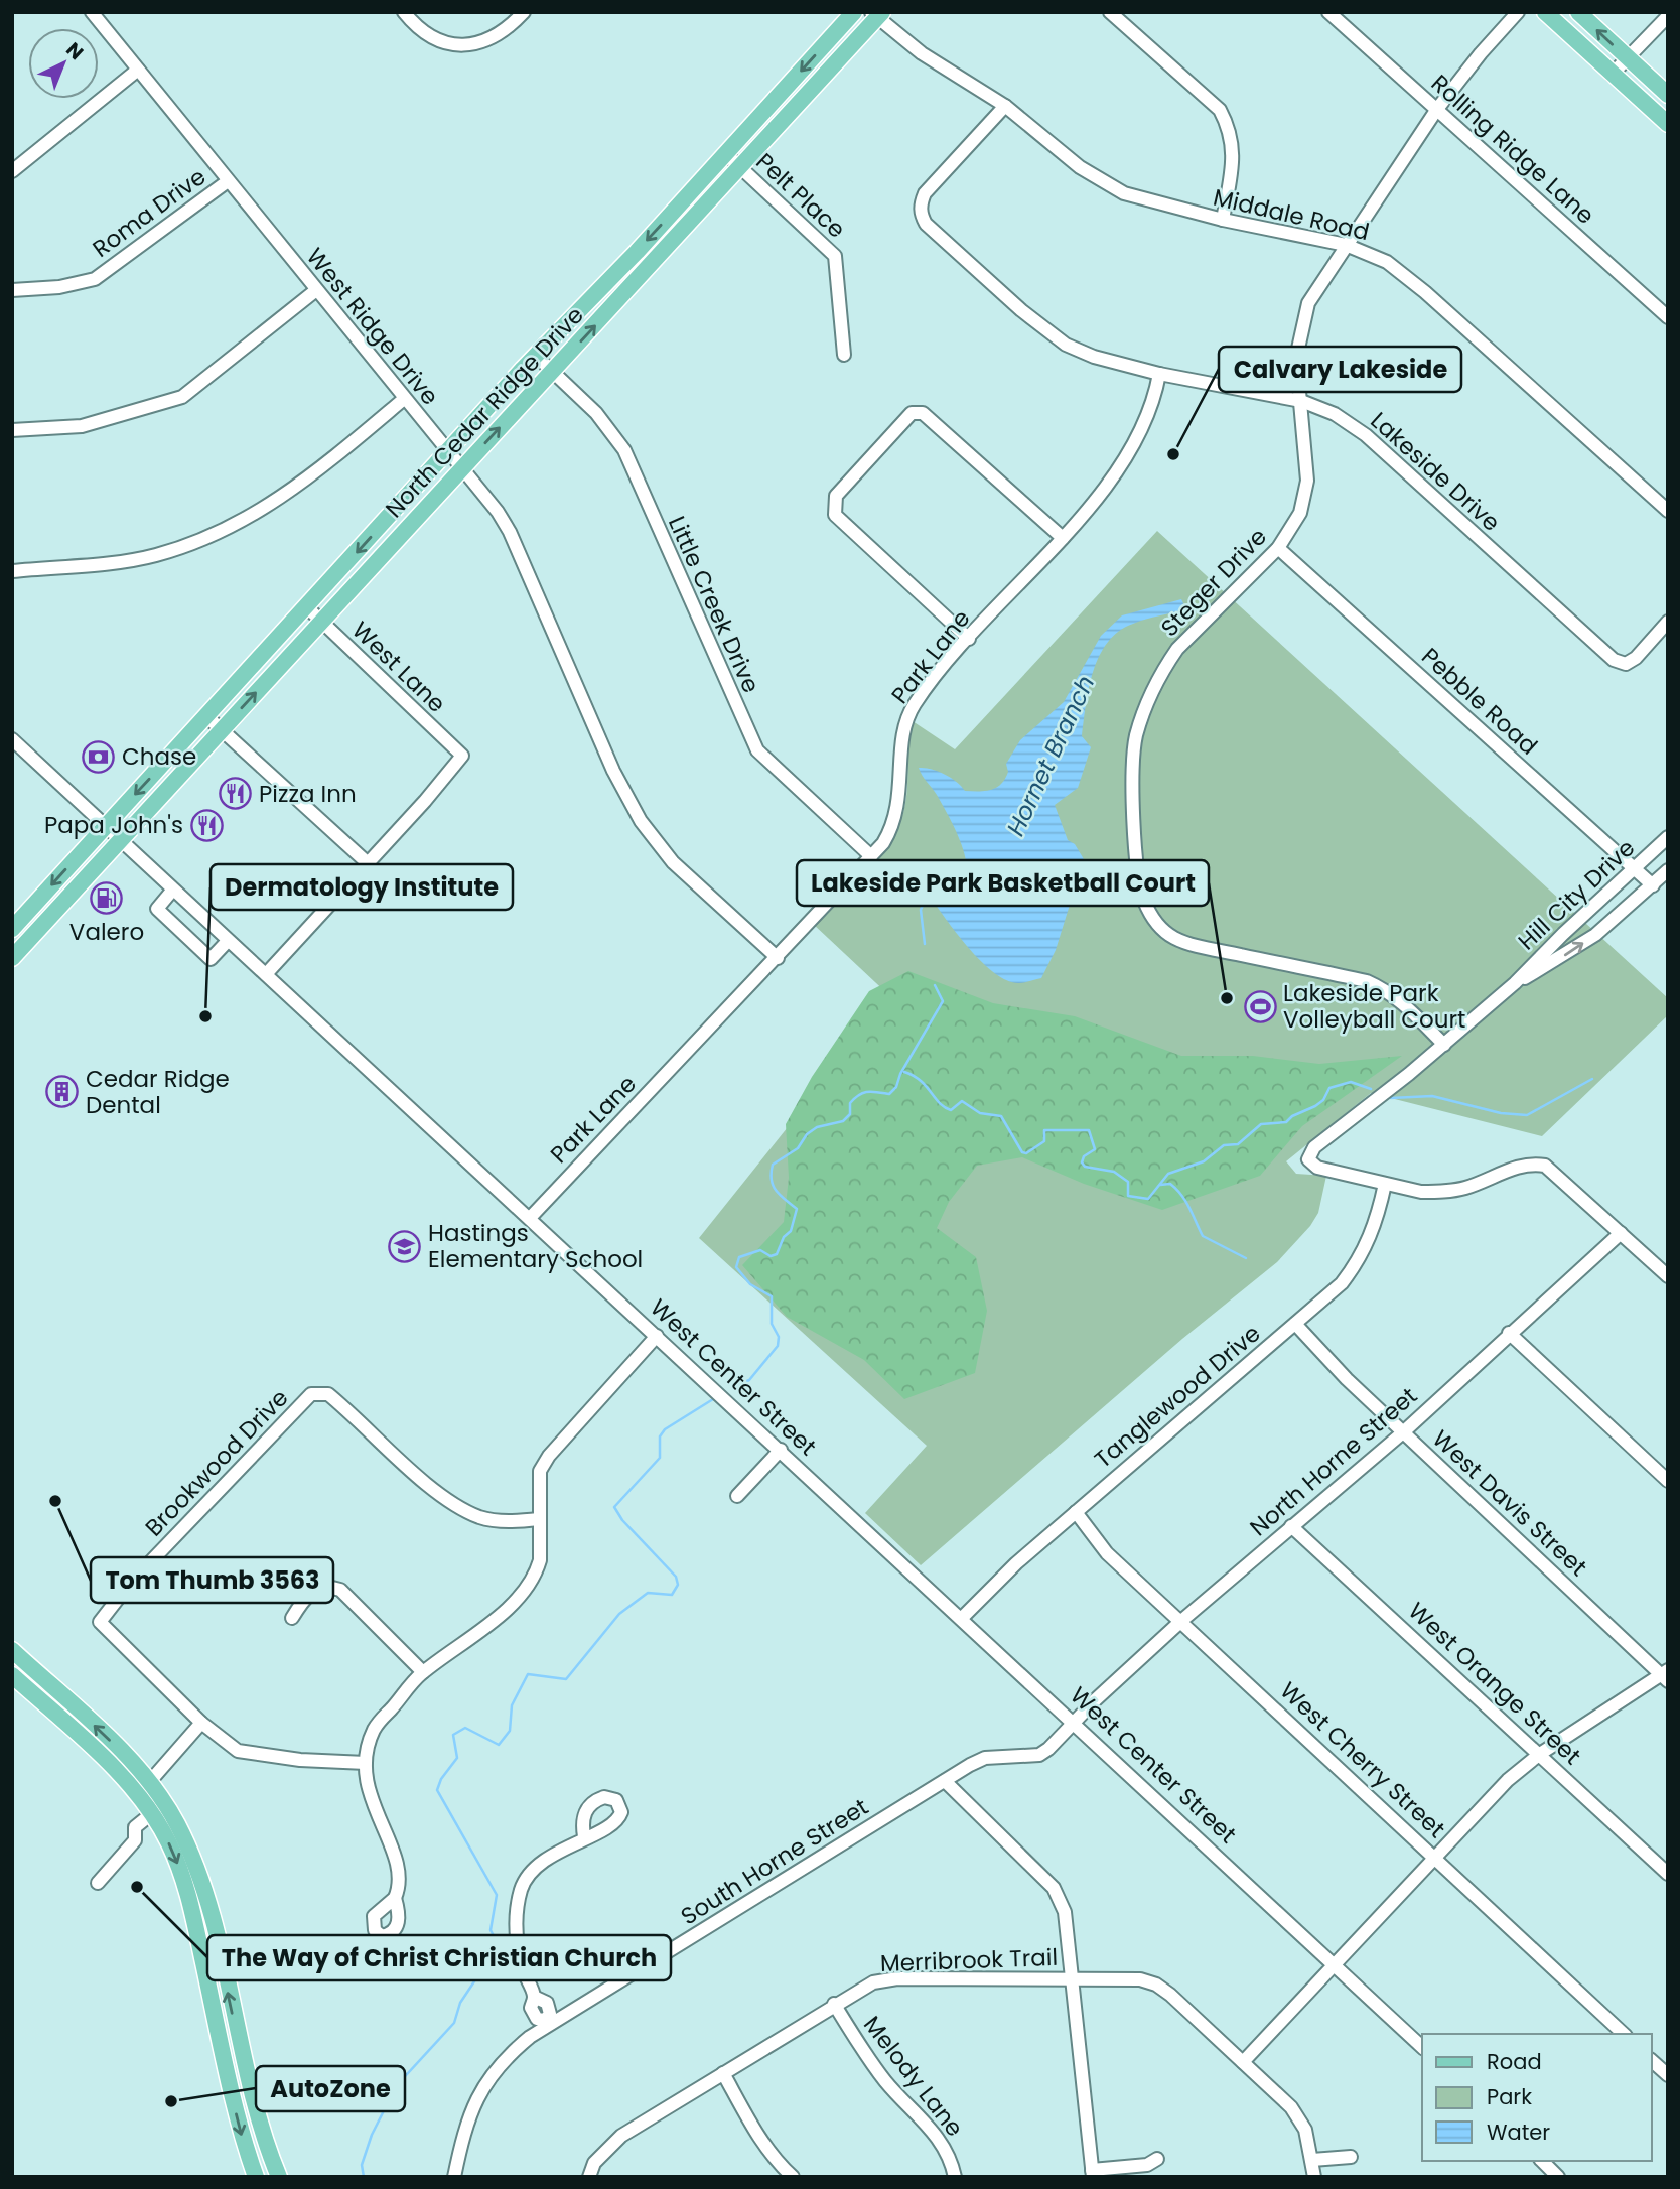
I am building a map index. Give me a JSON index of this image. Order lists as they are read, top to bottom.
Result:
{
  "streets": {
    "main road": ["North Cedar Ridge Drive"],
    "street": [
      "Rolling Ridge Lane",
      "Pelt Place",
      "Roma Drive",
      "Middale Road",
      "West Ridge Drive",
      "Lakeside Drive",
      "Steger Drive",
      "Little Creek Drive",
      "Park Lane",
      "West Lane",
      "Pebble Road",
      "Hill City Drive",
      "West Center Street",
      "Tanglewood Drive",
      "North Horne Street",
      "Brookwood Drive",
      "West Davis Street",
      "West Orange Street",
      "West Cherry Street",
      "South Horne Street",
      "Merribrook Trail",
      "Melody Lane"
    ]
  },
  "crossings": [
    ["Rolling Ridge Lane", "Steger Drive"],
    ["Pelt Place", "North Cedar Ridge Drive"],
    ["Roma Drive", "West Ridge Drive"],
    ["Middale Road", "North Cedar Ridge Drive"],
    ["Middale Road", "Lakeside Drive"],
    ["Middale Road", "Steger Drive"],
    ["West Ridge Drive", "North Cedar Ridge Drive"],
    ["West Ridge Drive", "Park Lane"],
    ["North Cedar Ridge Drive", "Little Creek Drive"],
    ["North Cedar Ridge Drive", "West Lane"],
    ["North Cedar Ridge Drive", "West Center Street"],
    ["Lakeside Drive", "Steger Drive"],
    ["Lakeside Drive", "Park Lane"],
    ["Steger Drive", "Pebble Road"],
    ["Steger Drive", "Hill City Drive"],
    ["Little Creek Drive", "Park Lane"],
    ["Park Lane", "West Center Street"],
    ["Pebble Road", "Hill City Drive"],
    ["Hill City Drive", "Tanglewood Drive"],
    ["West Center Street", "Tanglewood Drive"],
    ["West Center Street", "North Horne Street"],
    ["West Center Street", "South Horne Street"],
    ["Tanglewood Drive", "West Davis Street"],
    ["Tanglewood Drive", "West Cherry Street"],
    ["North Horne Street", "West Davis Street"],
    ["North Horne Street", "West Orange Street"],
    ["North Horne Street", "West Cherry Street"],
    ["North Horne Street", "South Horne Street"],
    ["Merribrook Trail", "Melody Lane"]
  ],
  "water": ["Hornet Branch"],
  "places": {
    "other": [
      "Calvary Lakeside",
      "Lakeside Park Basketball Court",
      "Dermatology Institute",
      "Tom Thumb 3563",
      "The Way of Christ Christian Church",
      "AutoZone"
    ],
    "bank": ["Chase"],
    "restaurant": ["Pizza Inn", "Papa John's"],
    "fuel station": ["Valero"],
    "sports": ["Lakeside Park Volleyball Court"],
    "building": ["Cedar Ridge Dental"],
    "school or university": ["Hastings Elementary School"]
  },
  "legend": ["Road", "Park", "Water"],
  "north": "top right"
}
